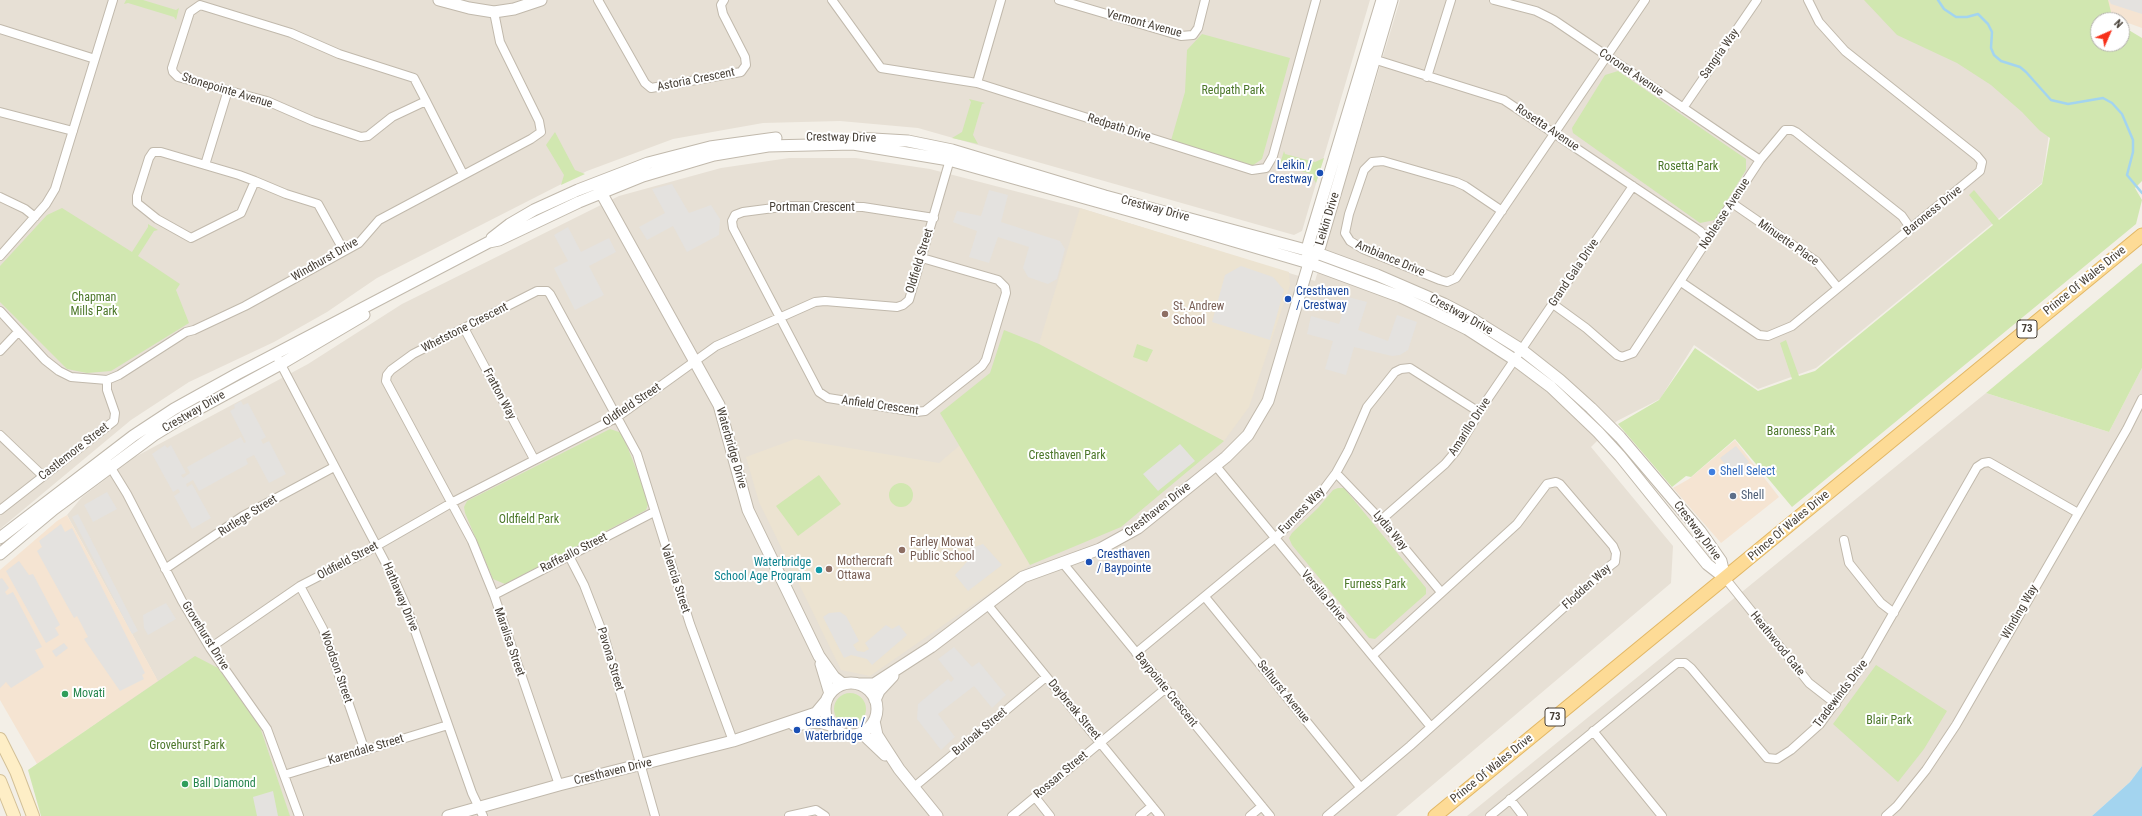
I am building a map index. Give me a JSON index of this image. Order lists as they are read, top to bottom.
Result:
{
  "streets": {
    "main road": ["Prince Of Wales Drive", "73"],
    "street": [
      "Vermont Avenue",
      "Sangria Way",
      "Coronet Avenue",
      "Astoria Crescent",
      "Stonepointe Avenue",
      "Redpath Drive",
      "Rosetta Avenue",
      "Crestway Drive",
      "Portman Crescent",
      "Baroness Drive",
      "Noblesse Avenue",
      "Leikin Drive",
      "Minuette Place",
      "Ambiance Drive",
      "Windhurst Drive",
      "Oldfield Street",
      "Grand Gala Drive",
      "Whetstone Crescent",
      "Fratton Way",
      "Anfield Crescent",
      "Amarillo Drive",
      "Waterbridge Drive",
      "Castlemore Street",
      "Cresthaven Drive",
      "Furness Way",
      "Rutlege Street",
      "Lydia Way",
      "Raffeallo Street",
      "Valencia Street",
      "Flodden Way",
      "Versilia Drive",
      "Hathaway Drive",
      "Winding Way",
      "Grovehurst Drive",
      "Maralisa Street",
      "Heathwood Gate",
      "Pavona Street",
      "Woodson Street",
      "Baypointe Crescent",
      "Selhurst Avenue",
      "Tradewinds Drive",
      "Daybreak Street",
      "Burloak Street",
      "Karendale Street",
      "Rossan Street"
    ]
  },
  "crossings": [
    ["Sangria Way", "Coronet Avenue"],
    ["Coronet Avenue", "Noblesse Avenue"],
    ["Coronet Avenue", "Ambiance Drive"],
    ["Stonepointe Avenue", "Windhurst Drive"],
    ["Rosetta Avenue", "Noblesse Avenue"],
    ["Rosetta Avenue", "Leikin Drive"],
    ["Rosetta Avenue", "Ambiance Drive"],
    ["Rosetta Avenue", "Grand Gala Drive"],
    ["Crestway Drive", "Leikin Drive"],
    ["Crestway Drive", "Oldfield Street"],
    ["Crestway Drive", "Grand Gala Drive"],
    ["Crestway Drive", "Prince Of Wales Drive"],
    ["Crestway Drive", "Amarillo Drive"],
    ["Crestway Drive", "Waterbridge Drive"],
    ["Crestway Drive", "Cresthaven Drive"],
    ["Crestway Drive", "Hathaway Drive"],
    ["Crestway Drive", "Grovehurst Drive"],
    ["Crestway Drive", "Heathwood Gate"],
    ["Portman Crescent", "Oldfield Street"],
    ["Portman Crescent", "Anfield Crescent"],
    ["Baroness Drive", "Noblesse Avenue"],
    ["Baroness Drive", "Minuette Place"],
    ["Noblesse Avenue", "Minuette Place"],
    ["Noblesse Avenue", "Grand Gala Drive"],
    ["Leikin Drive", "Cresthaven Drive"],
    ["Windhurst Drive", "Castlemore Street"],
    ["Oldfield Street", "Whetstone Crescent"],
    ["Oldfield Street", "Fratton Way"],
    ["Oldfield Street", "Anfield Crescent"],
    ["Oldfield Street", "Waterbridge Drive"],
    ["Oldfield Street", "Valencia Street"],
    ["Oldfield Street", "Hathaway Drive"],
    ["Oldfield Street", "Grovehurst Drive"],
    ["Oldfield Street", "Maralisa Street"],
    ["Oldfield Street", "Woodson Street"],
    ["Grand Gala Drive", "Amarillo Drive"],
    ["Prince Of Wales Drive", "Heathwood Gate"],
    ["Whetstone Crescent", "Fratton Way"],
    ["Whetstone Crescent", "Valencia Street"],
    ["Whetstone Crescent", "Maralisa Street"],
    ["Amarillo Drive", "Furness Way"],
    ["Amarillo Drive", "Lydia Way"],
    ["Waterbridge Drive", "Cresthaven Drive"],
    ["Cresthaven Drive", "Valencia Street"],
    ["Cresthaven Drive", "Versilia Drive"],
    ["Cresthaven Drive", "Hathaway Drive"],
    ["Cresthaven Drive", "Maralisa Street"],
    ["Cresthaven Drive", "Pavona Street"],
    ["Cresthaven Drive", "Baypointe Crescent"],
    ["Cresthaven Drive", "Daybreak Street"],
    ["Furness Way", "Lydia Way"],
    ["Furness Way", "Versilia Drive"],
    ["Furness Way", "Baypointe Crescent"],
    ["Furness Way", "Selhurst Avenue"],
    ["Rutlege Street", "Hathaway Drive"],
    ["Rutlege Street", "Grovehurst Drive"],
    ["Lydia Way", "Flodden Way"],
    ["Raffeallo Street", "Valencia Street"],
    ["Raffeallo Street", "Maralisa Street"],
    ["Raffeallo Street", "Pavona Street"],
    ["Flodden Way", "Versilia Drive"],
    ["Flodden Way", "Selhurst Avenue"],
    ["Hathaway Drive", "Karendale Street"],
    ["Winding Way", "Tradewinds Drive"],
    ["Grovehurst Drive", "Karendale Street"],
    ["Heathwood Gate", "Tradewinds Drive"],
    ["Woodson Street", "Karendale Street"],
    ["Baypointe Crescent", "Rossan Street"],
    ["Daybreak Street", "Burloak Street"],
    ["Daybreak Street", "Rossan Street"]
  ],
  "parks": [
    "Redpath Park",
    "Rosetta Park",
    "Chapman Mills Park",
    "Baroness Park",
    "Cresthaven Park",
    "Oldfield Park",
    "Furness Park",
    "Blair Park",
    "Grovehurst Park"
  ],
  "places": [
    "Leikin / Crestway",
    "Cresthaven / Crestway",
    "St. Andrew School",
    "Shell Select",
    "Shell",
    "Farley Mowat Public School",
    "Cresthaven / Baypointe",
    "Mothercraft Ottawa",
    "Waterbridge School Age Program",
    "Movati",
    "Cresthaven / Waterbridge",
    "Ball Diamond"
  ],
  "north": "top right"
}
